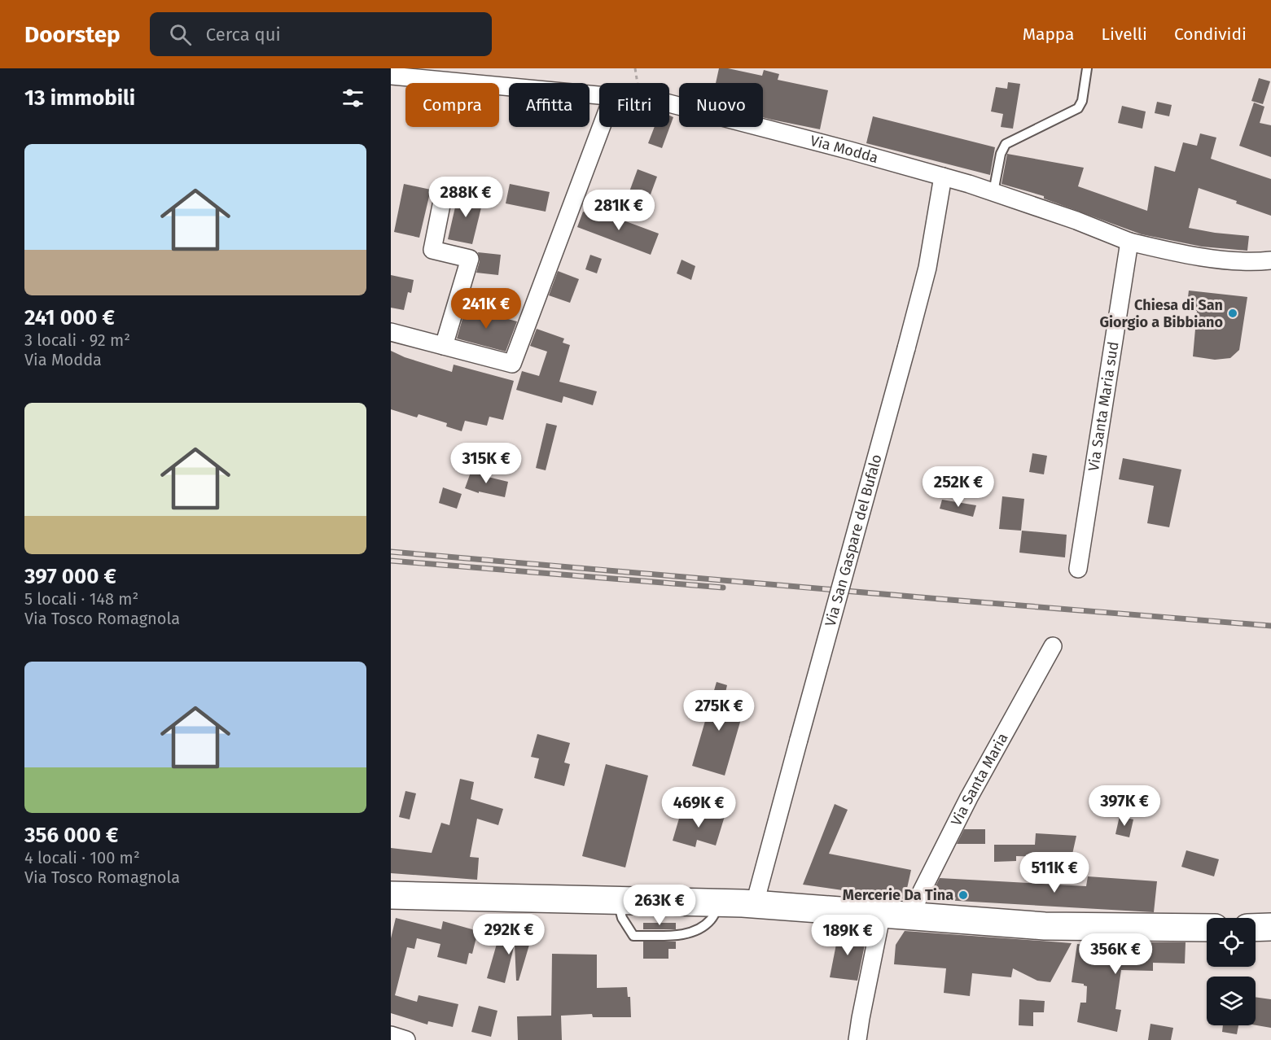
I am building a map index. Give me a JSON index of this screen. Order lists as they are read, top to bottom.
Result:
{
  "streets": {
    "street": [
      "Via Modda",
      "Via Santa Maria sud",
      "Via San Gaspare del Bufalo",
      "Via Santa Maria"
    ]
  },
  "crossings": [
    ["Via Modda", "Via Santa Maria sud"],
    ["Via Modda", "Via San Gaspare del Bufalo"]
  ],
  "places": ["Chiesa di San Giorgio a Bibbiano", "Mercerie Da Tina"],
  "page": {
    "header": "Doorstep",
    "search": "Cerca qui",
    "nav": ["Mappa", "Livelli", "Condividi"],
    "heading": "13 immobili",
    "chip": [
      "Compra",
      "Affitta",
      "Filtri",
      "Nuovo"
    ],
    "list": [
      {
        "name": "241 000 €",
        "note": "3 locali · 92 m² · Via Modda"
      },
      {
        "name": "397 000 €",
        "note": "5 locali · 148 m² · Via Tosco Romagnola"
      },
      {
        "name": "356 000 €",
        "note": "4 locali · 100 m² · Via Tosco Romagnola"
      }
    ],
    "price": [
      "288K €",
      "281K €",
      "241K €",
      "315K €",
      "252K €",
      "275K €",
      "397K €",
      "469K €",
      "511K €",
      "263K €",
      "292K €",
      "189K €",
      "356K €"
    ]
  }
}
